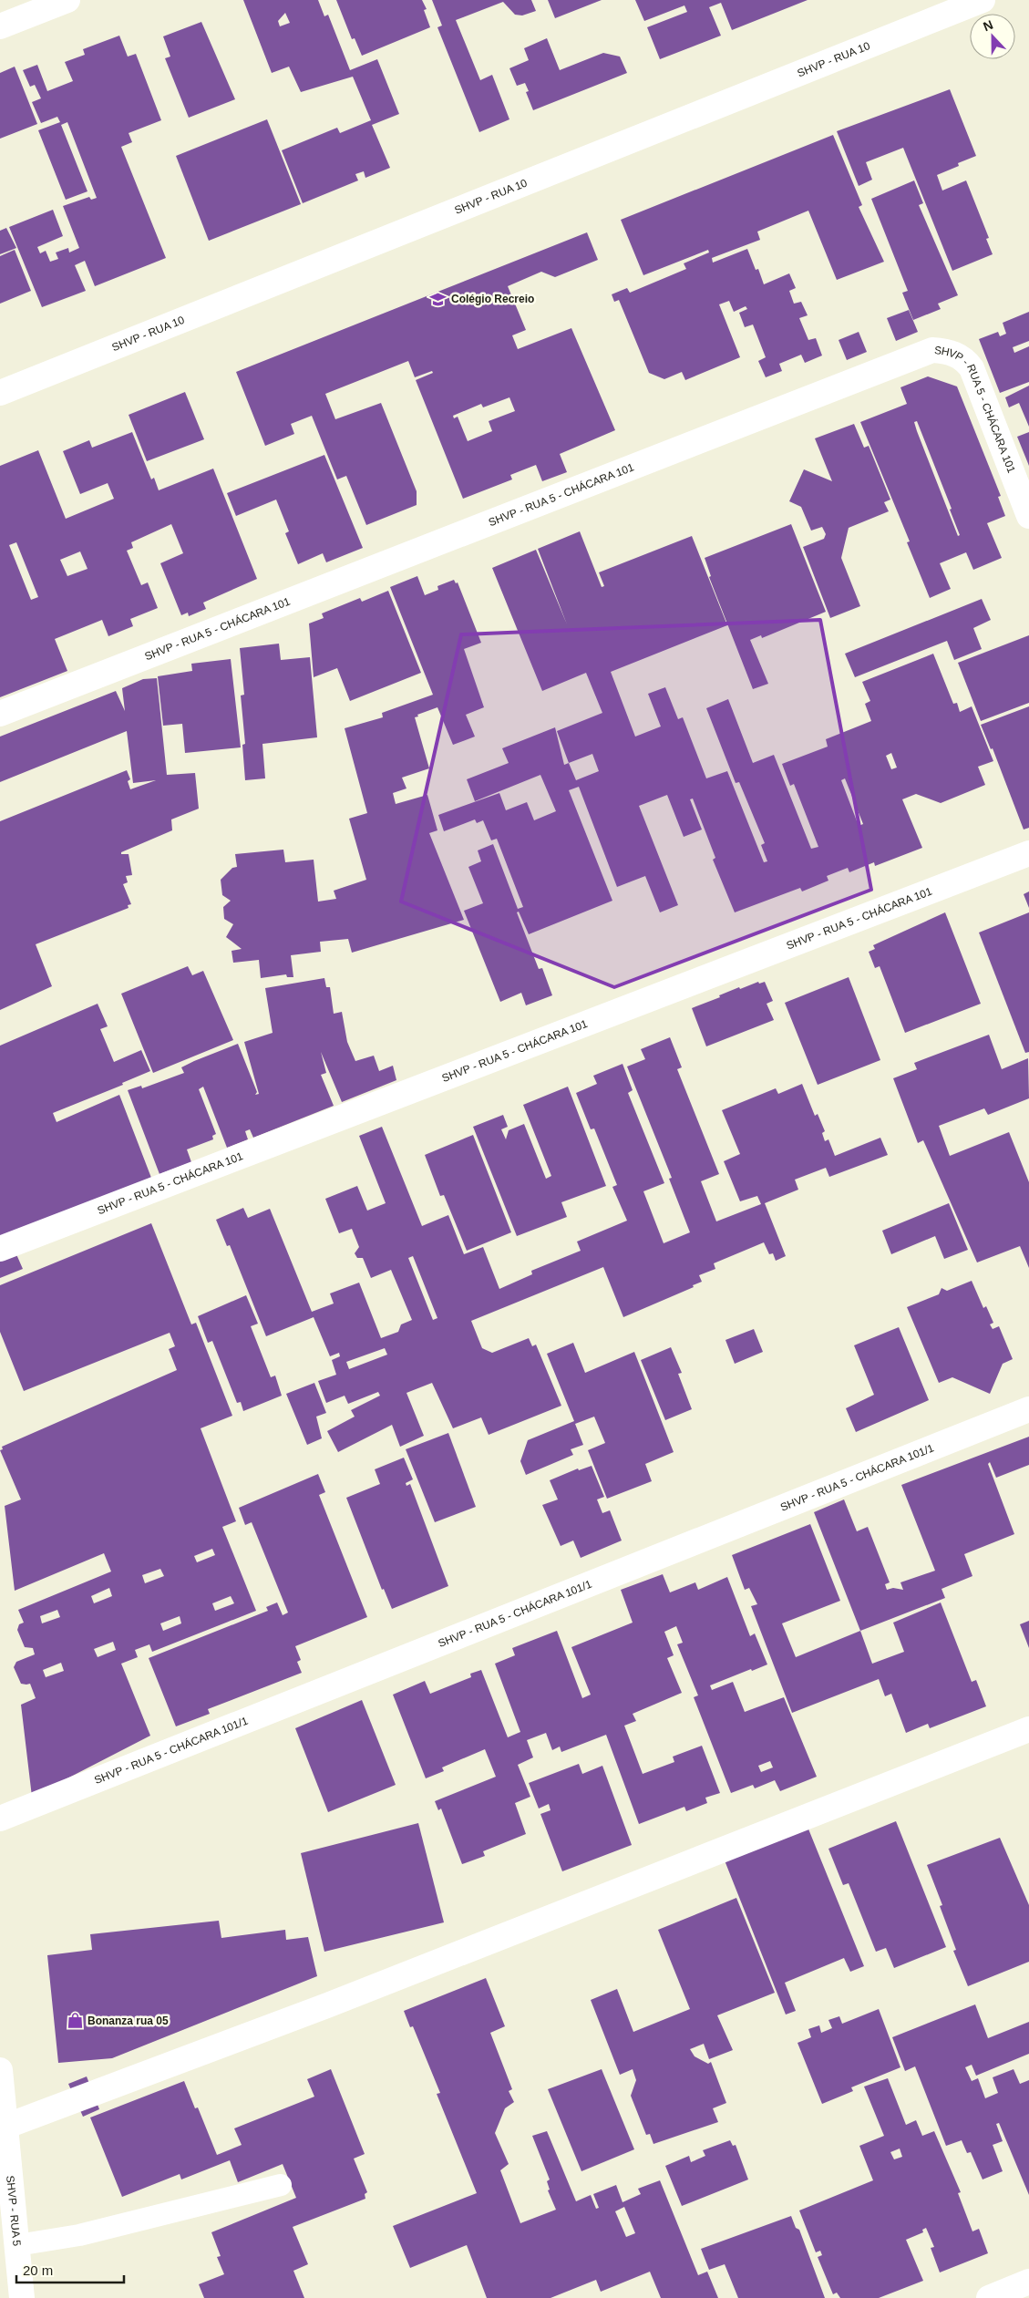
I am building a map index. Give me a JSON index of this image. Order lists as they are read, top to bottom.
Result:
{
  "streets": {
    "street": [
      "SHVP - RUA 10",
      "SHVP - RUA 5 - CHÁCARA 101",
      "SHVP - RUA 5 - CHÁCARA 101/1",
      "SHVP - RUA 5"
    ]
  },
  "places": {
    "school or university": ["Colégio Recreio"],
    "shop": ["Bonanza rua 05"]
  },
  "scale_bar": "20 m",
  "north": "top"
}
